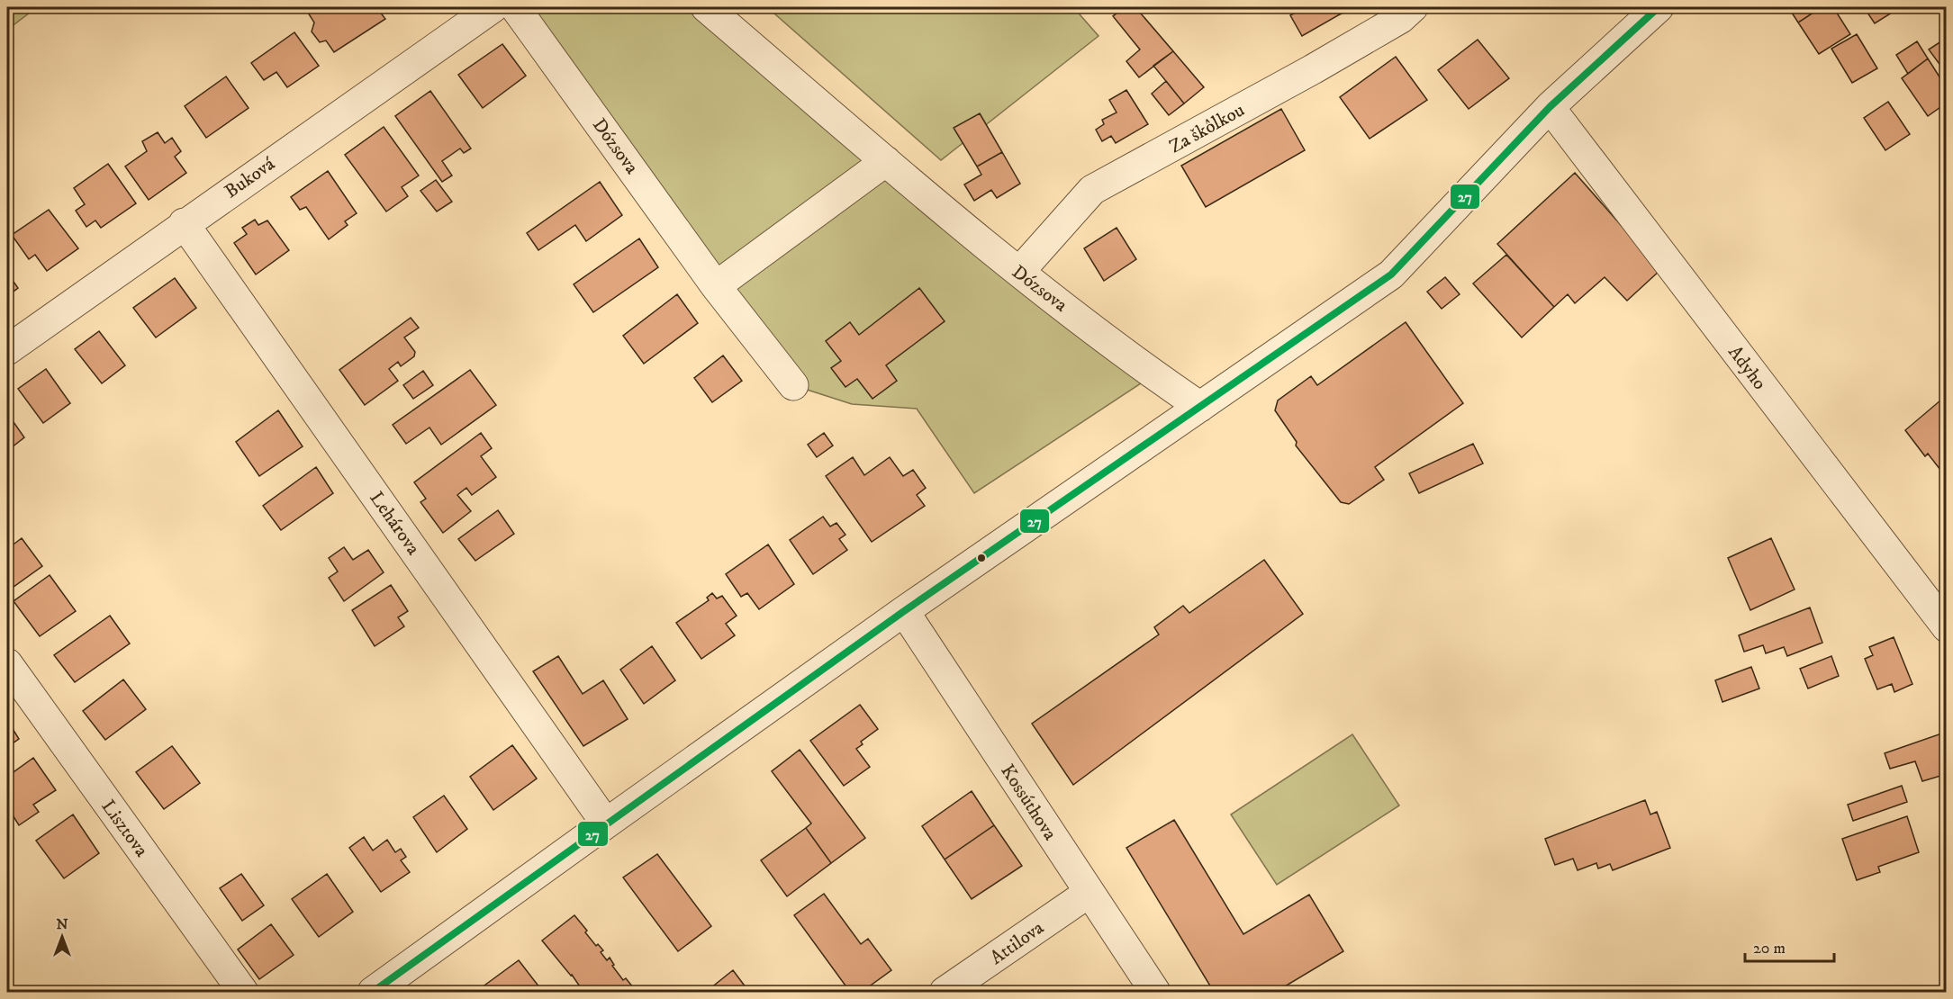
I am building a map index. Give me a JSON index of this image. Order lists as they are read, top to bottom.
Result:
{
  "streets": {
    "street": [
      "Za škôlkou",
      "Dózsova",
      "Buková",
      "Adyho",
      "Lehárova",
      "Kossúthova",
      "Lisztova",
      "Attilova"
    ]
  },
  "crossings": [
    ["Za škôlkou", "Dózsova"],
    ["Buková", "Lehárova"],
    ["Kossúthova", "Attilova"]
  ],
  "lines": ["transit line 27"],
  "scale_bar": "20 m",
  "north": "top"
}
